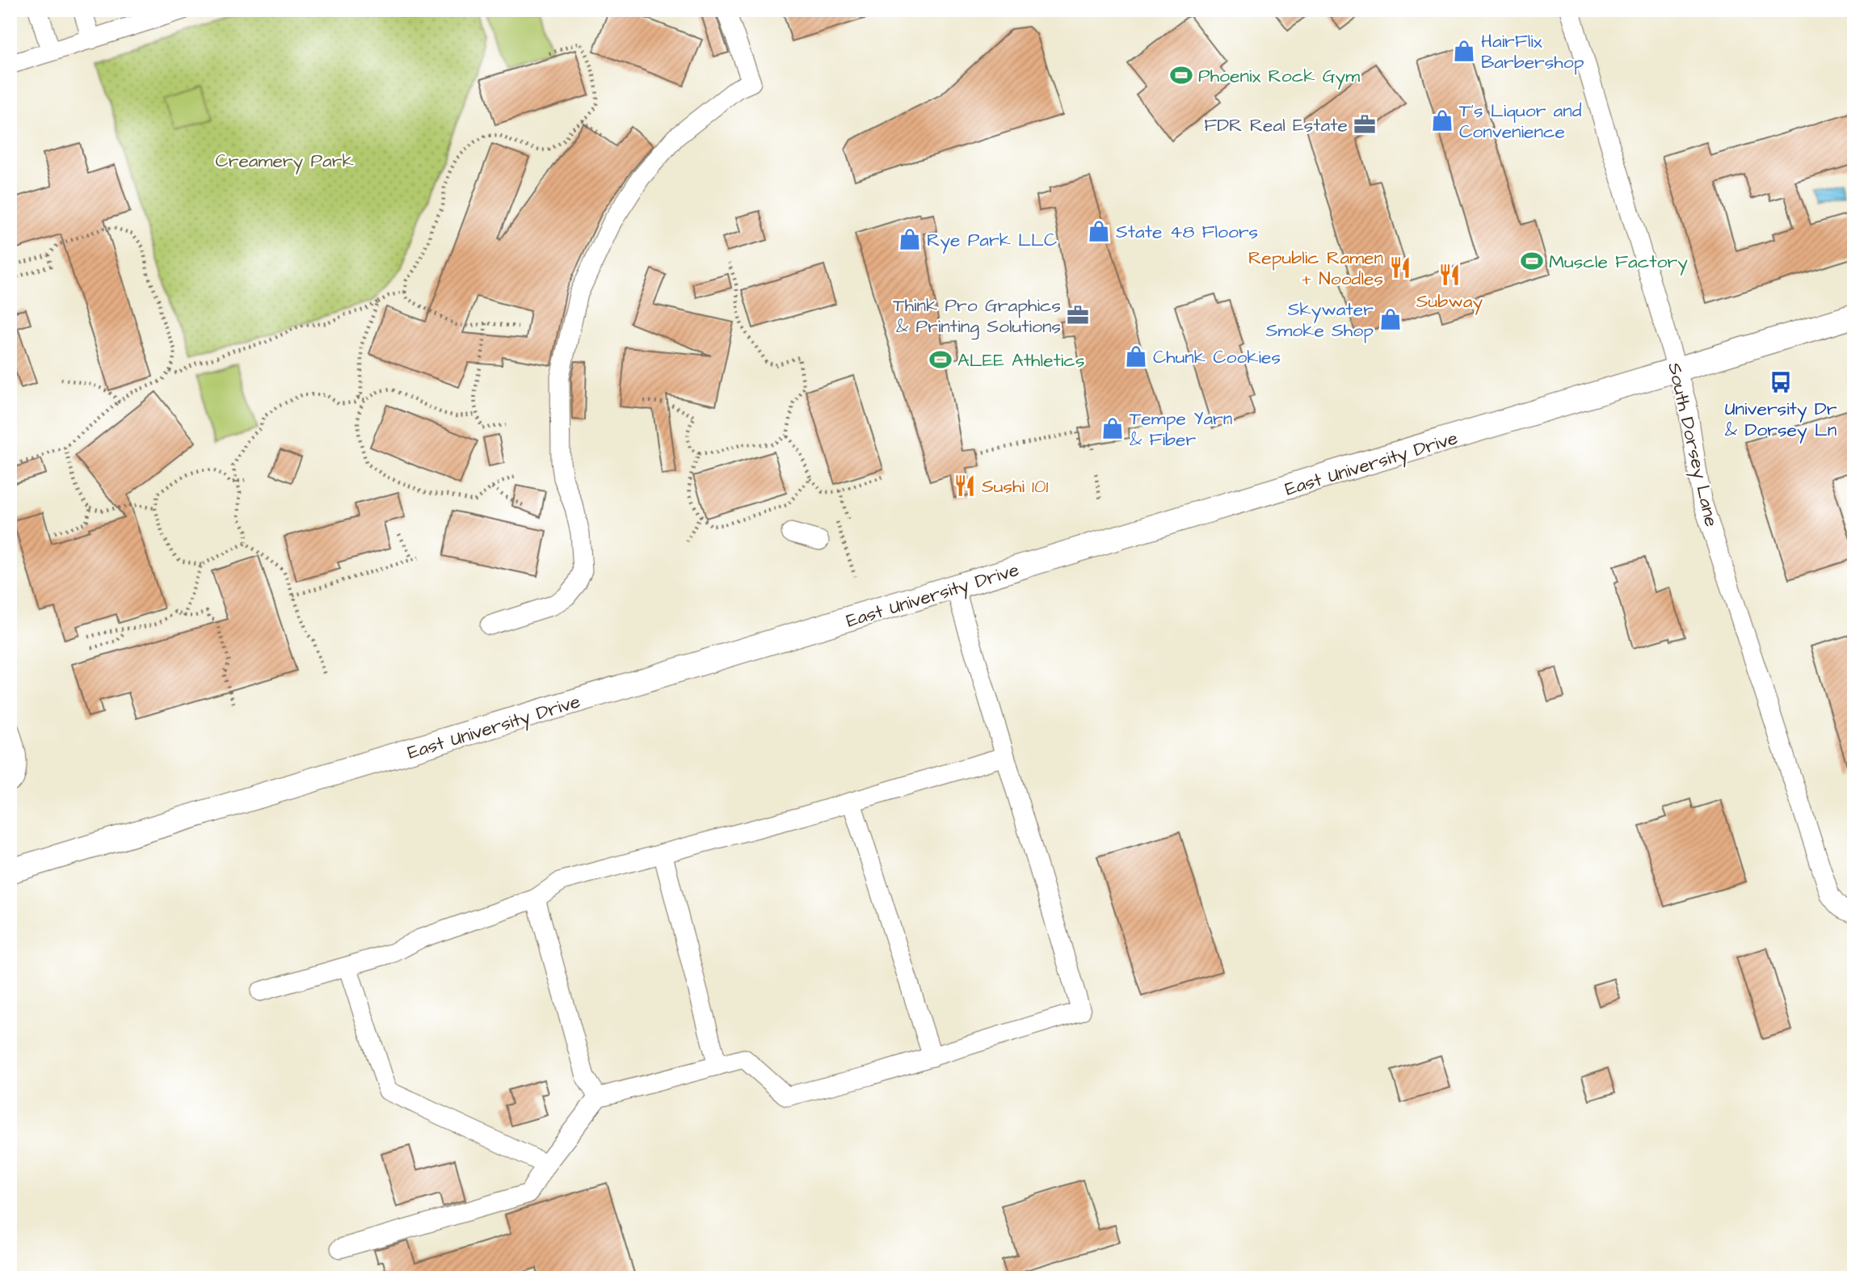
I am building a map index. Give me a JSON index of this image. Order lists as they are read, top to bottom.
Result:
{
  "streets": {
    "main road": ["East University Drive"],
    "street": ["South Dorsey Lane"]
  },
  "crossings": [
    ["South Dorsey Lane", "East University Drive"]
  ],
  "parks": ["Creamery Park"],
  "places": {
    "shop": [
      "HairFlix Barbershop",
      "T's Liquor and Convenience",
      "State 48 Floors",
      "Rye Park LLC",
      "Skywater Smoke Shop",
      "Chunk Cookies",
      "Tempe Yarn & Fiber"
    ],
    "sports": ["Phoenix Rock Gym", "Muscle Factory", "ALEE Athletics"],
    "office": ["FDR Real Estate", "Think Pro Graphics & Printing Solutions"],
    "restaurant": ["Republic Ramen + Noodles", "Subway", "Sushi 101"],
    "bus stop": ["University Dr & Dorsey Ln"]
  }
}
